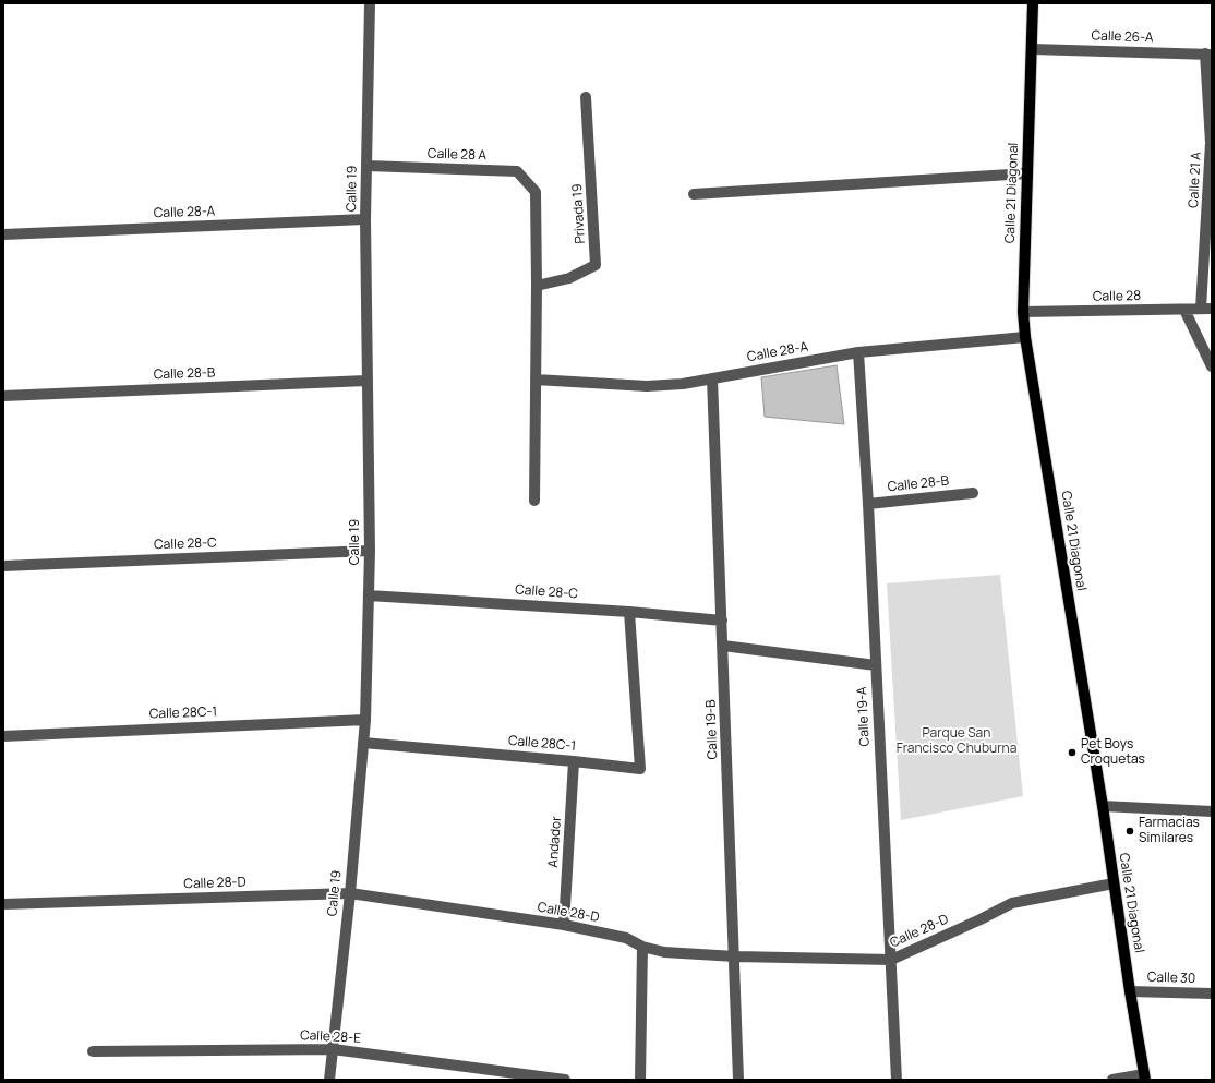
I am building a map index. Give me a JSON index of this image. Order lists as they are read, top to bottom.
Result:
{
  "streets": {
    "main road": ["Calle 21 Diagonal"],
    "street": [
      "Calle 26-A",
      "Calle 28 A",
      "Calle 21 A",
      "Calle 19",
      "Calle 28-A",
      "Privada 19",
      "Calle 28",
      "Calle 28-B",
      "Calle 28-C",
      "Calle 28C-1",
      "Calle 19-A",
      "Calle 19-B",
      "Andador",
      "Calle 28-D",
      "Calle 30",
      "Calle 28-E"
    ]
  },
  "crossings": [
    ["Calle 26-A", "Calle 21 A"],
    ["Calle 26-A", "Calle 21 Diagonal"],
    ["Calle 28 A", "Calle 19"],
    ["Calle 28 A", "Privada 19"],
    ["Calle 21 A", "Calle 28"],
    ["Calle 19", "Calle 28-A"],
    ["Calle 19", "Calle 28-B"],
    ["Calle 19", "Calle 28-C"],
    ["Calle 19", "Calle 28C-1"],
    ["Calle 19", "Calle 28-D"],
    ["Calle 19", "Calle 28-E"],
    ["Calle 21 Diagonal", "Calle 28-A"],
    ["Calle 21 Diagonal", "Calle 28"],
    ["Calle 21 Diagonal", "Calle 28-D"],
    ["Calle 21 Diagonal", "Calle 30"],
    ["Calle 28-A", "Calle 19-A"],
    ["Calle 28-A", "Calle 19-B"],
    ["Calle 28-B", "Calle 19-A"],
    ["Calle 28-C", "Calle 28C-1"],
    ["Calle 28-C", "Calle 19-B"],
    ["Calle 28C-1", "Andador"],
    ["Calle 19-A", "Calle 28-D"],
    ["Calle 19-B", "Calle 28-D"],
    ["Andador", "Calle 28-D"]
  ],
  "parks": ["Parque San Francisco Chuburna"],
  "places": ["Pet Boys Croquetas", "Farmacias Similares"]
}
